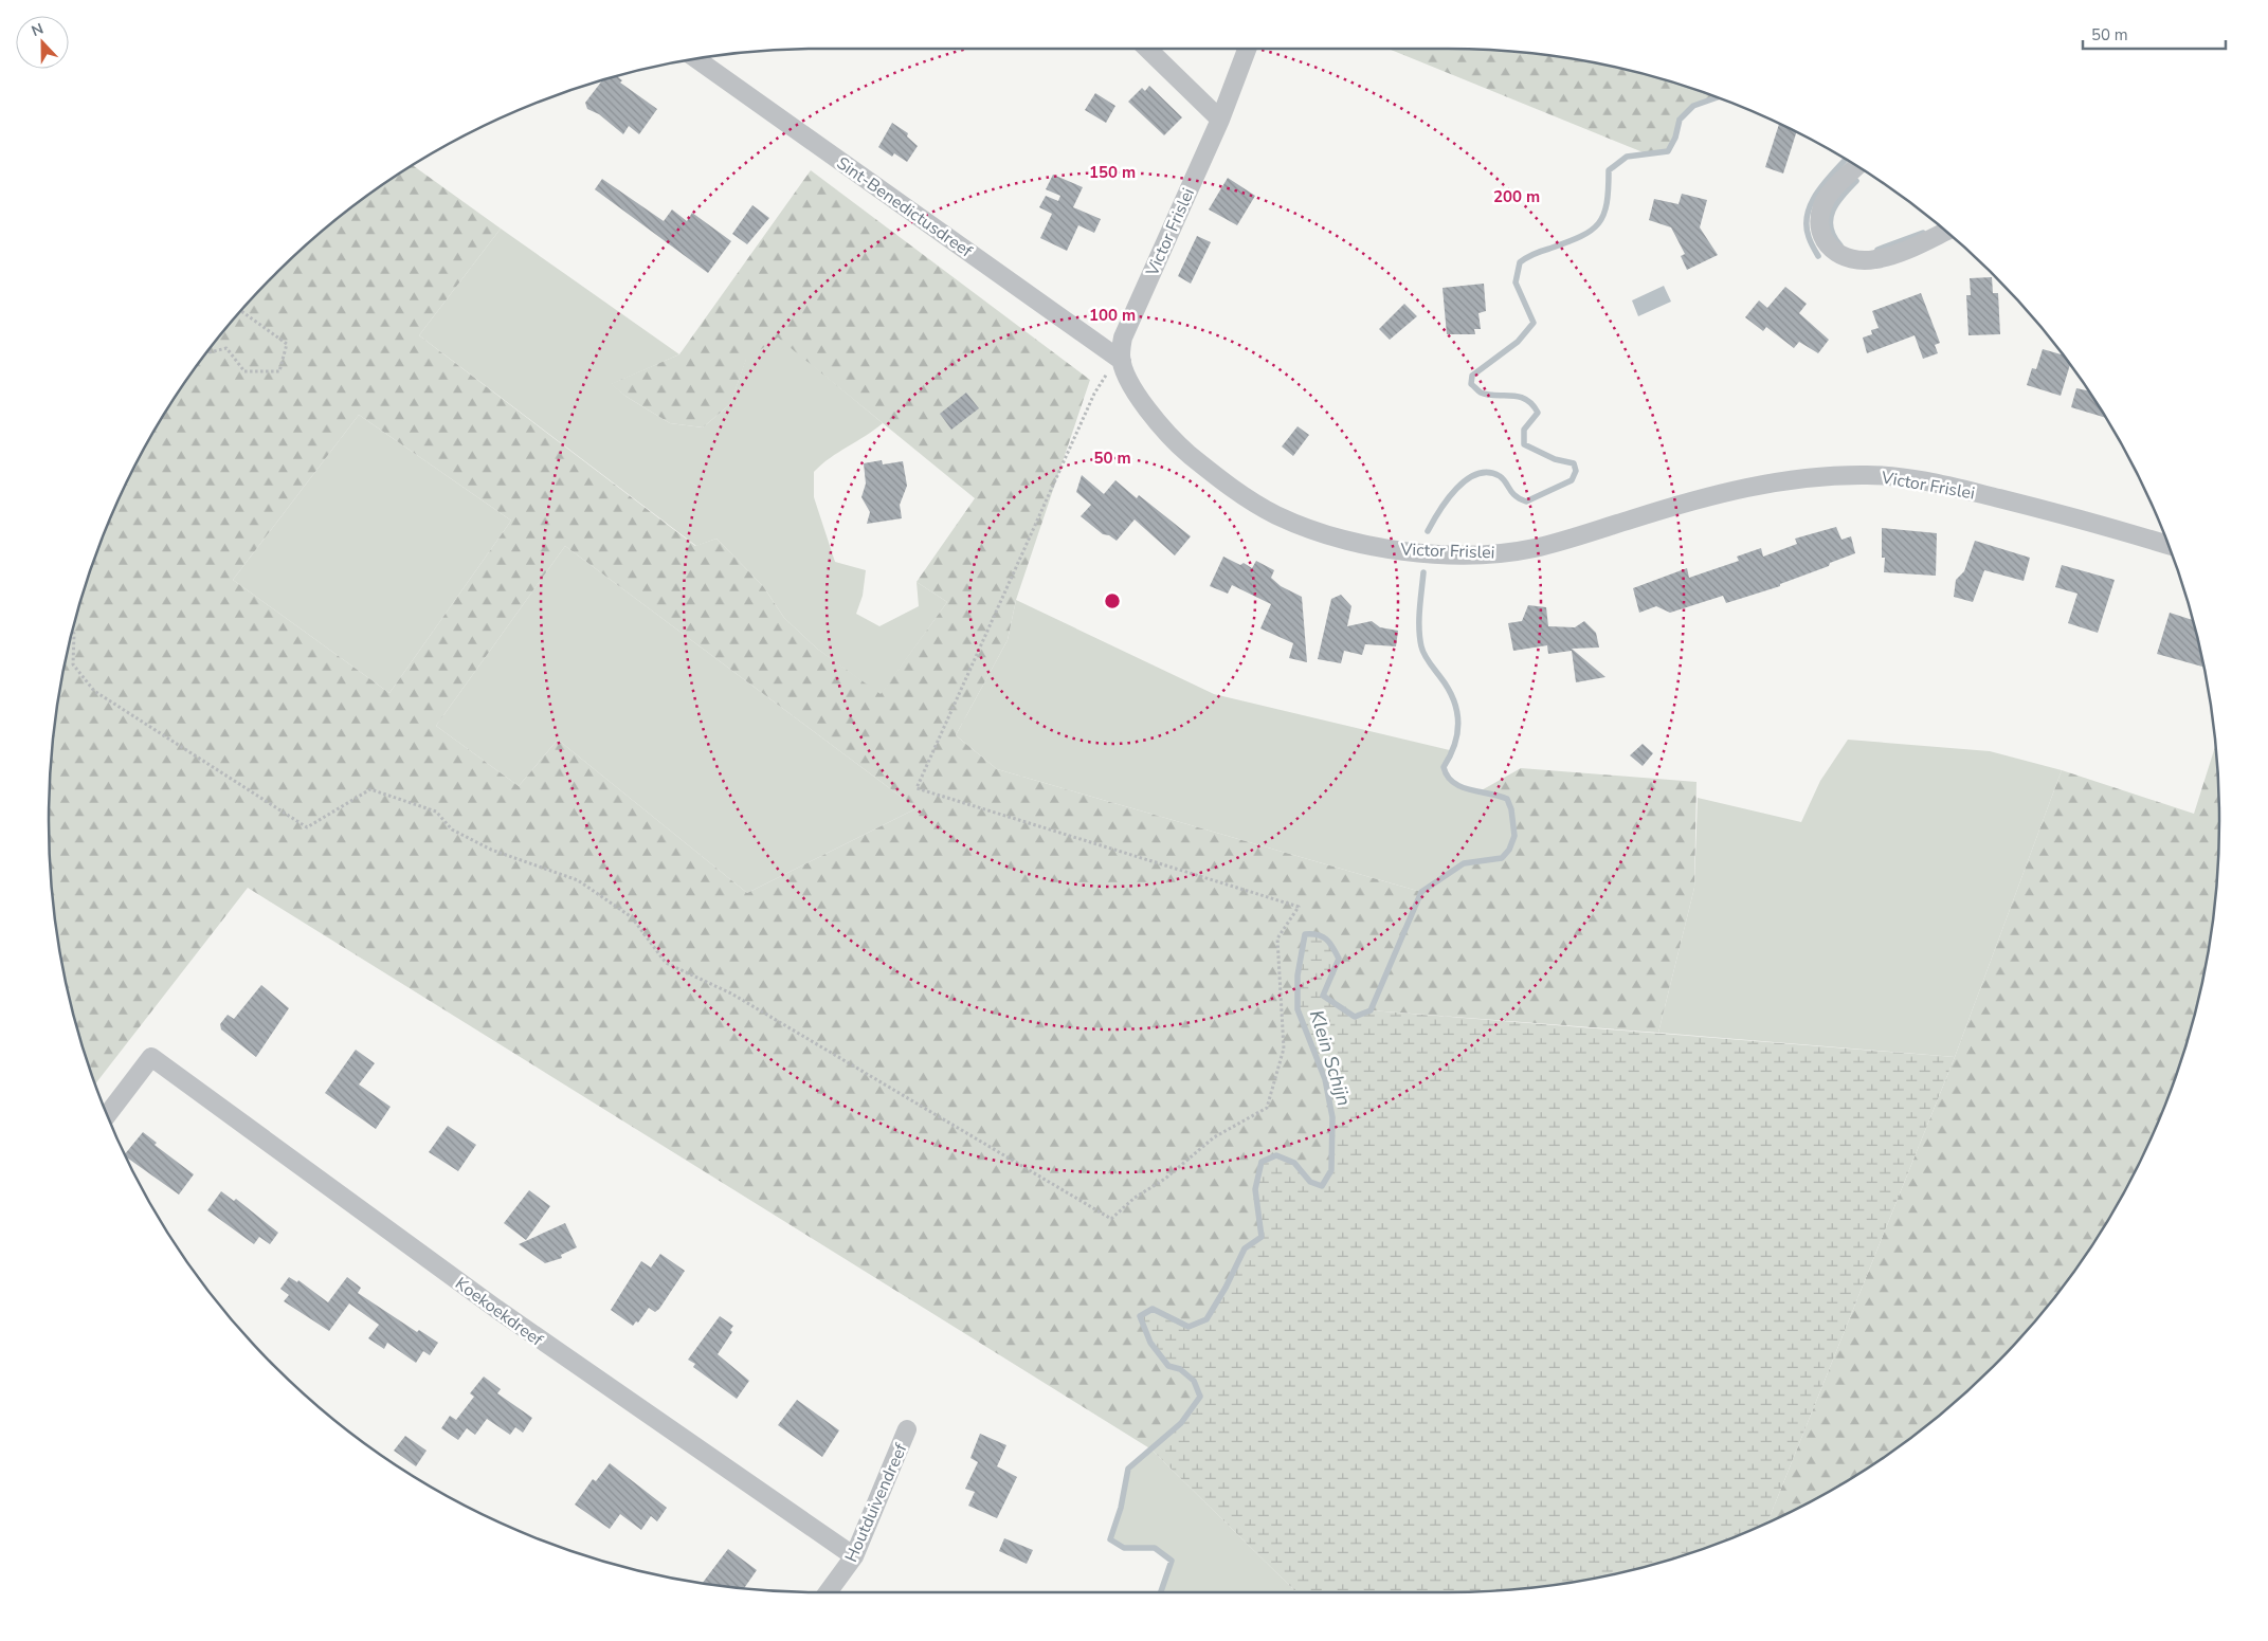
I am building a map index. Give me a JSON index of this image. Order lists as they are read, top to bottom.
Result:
{
  "streets": {
    "street": [
      "Sint-Benedictusdreef",
      "Victor Frislei",
      "Koekoekdreef",
      "Houtduivendreef"
    ]
  },
  "crossings": [
    ["Sint-Benedictusdreef", "Victor Frislei"],
    ["Koekoekdreef", "Houtduivendreef"]
  ],
  "water": ["Klein Schijn"],
  "scale_bar": "50 m",
  "north": "top",
  "rings": [
    "150 m",
    "200 m",
    "100 m",
    "50 m"
  ]
}
